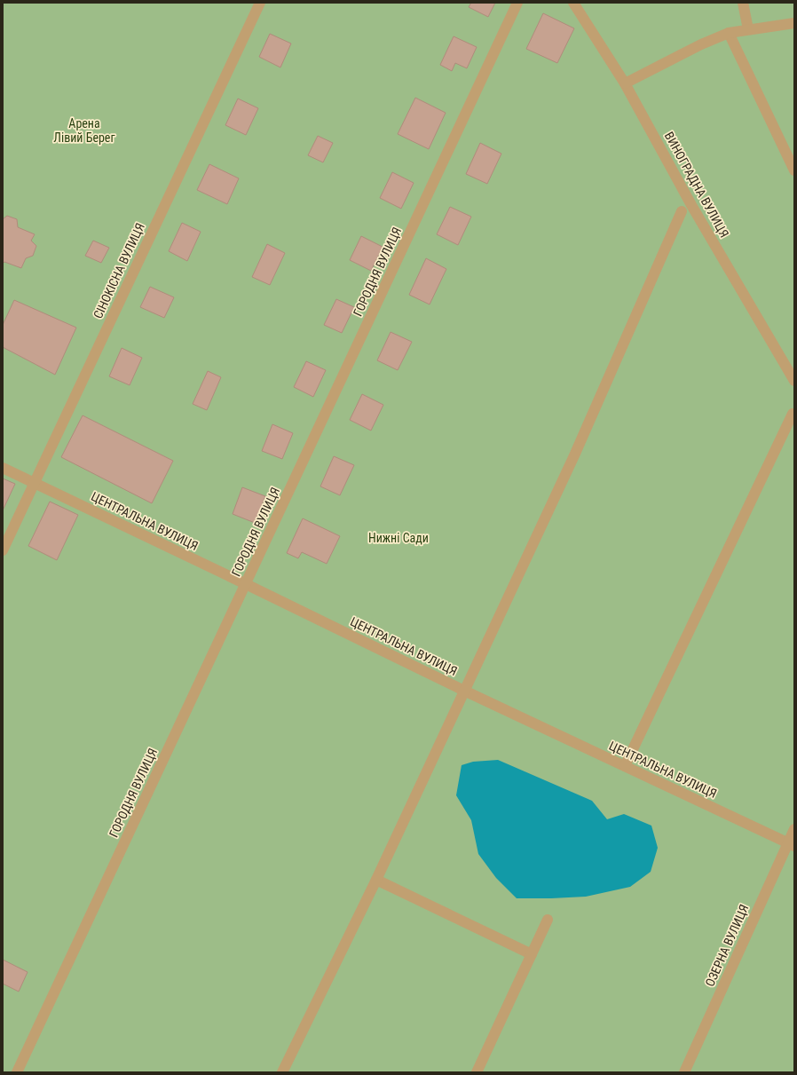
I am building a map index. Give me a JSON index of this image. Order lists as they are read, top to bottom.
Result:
{
  "streets": {
    "street": [
      "ВИНОГРАДНА ВУЛИЦЯ",
      "СІНОКІСНА ВУЛИЦЯ",
      "ГОРОДНЯ ВУЛИЦЯ",
      "ЦЕНТРАЛЬНА ВУЛИЦЯ",
      "ОЗЕРНА ВУЛИЦЯ"
    ]
  },
  "crossings": [
    ["СІНОКІСНА ВУЛИЦЯ", "ЦЕНТРАЛЬНА ВУЛИЦЯ"],
    ["ГОРОДНЯ ВУЛИЦЯ", "ЦЕНТРАЛЬНА ВУЛИЦЯ"],
    ["ЦЕНТРАЛЬНА ВУЛИЦЯ", "ОЗЕРНА ВУЛИЦЯ"]
  ],
  "parks": ["Арена Лівий Берег", "Нижні Сади"]
}
